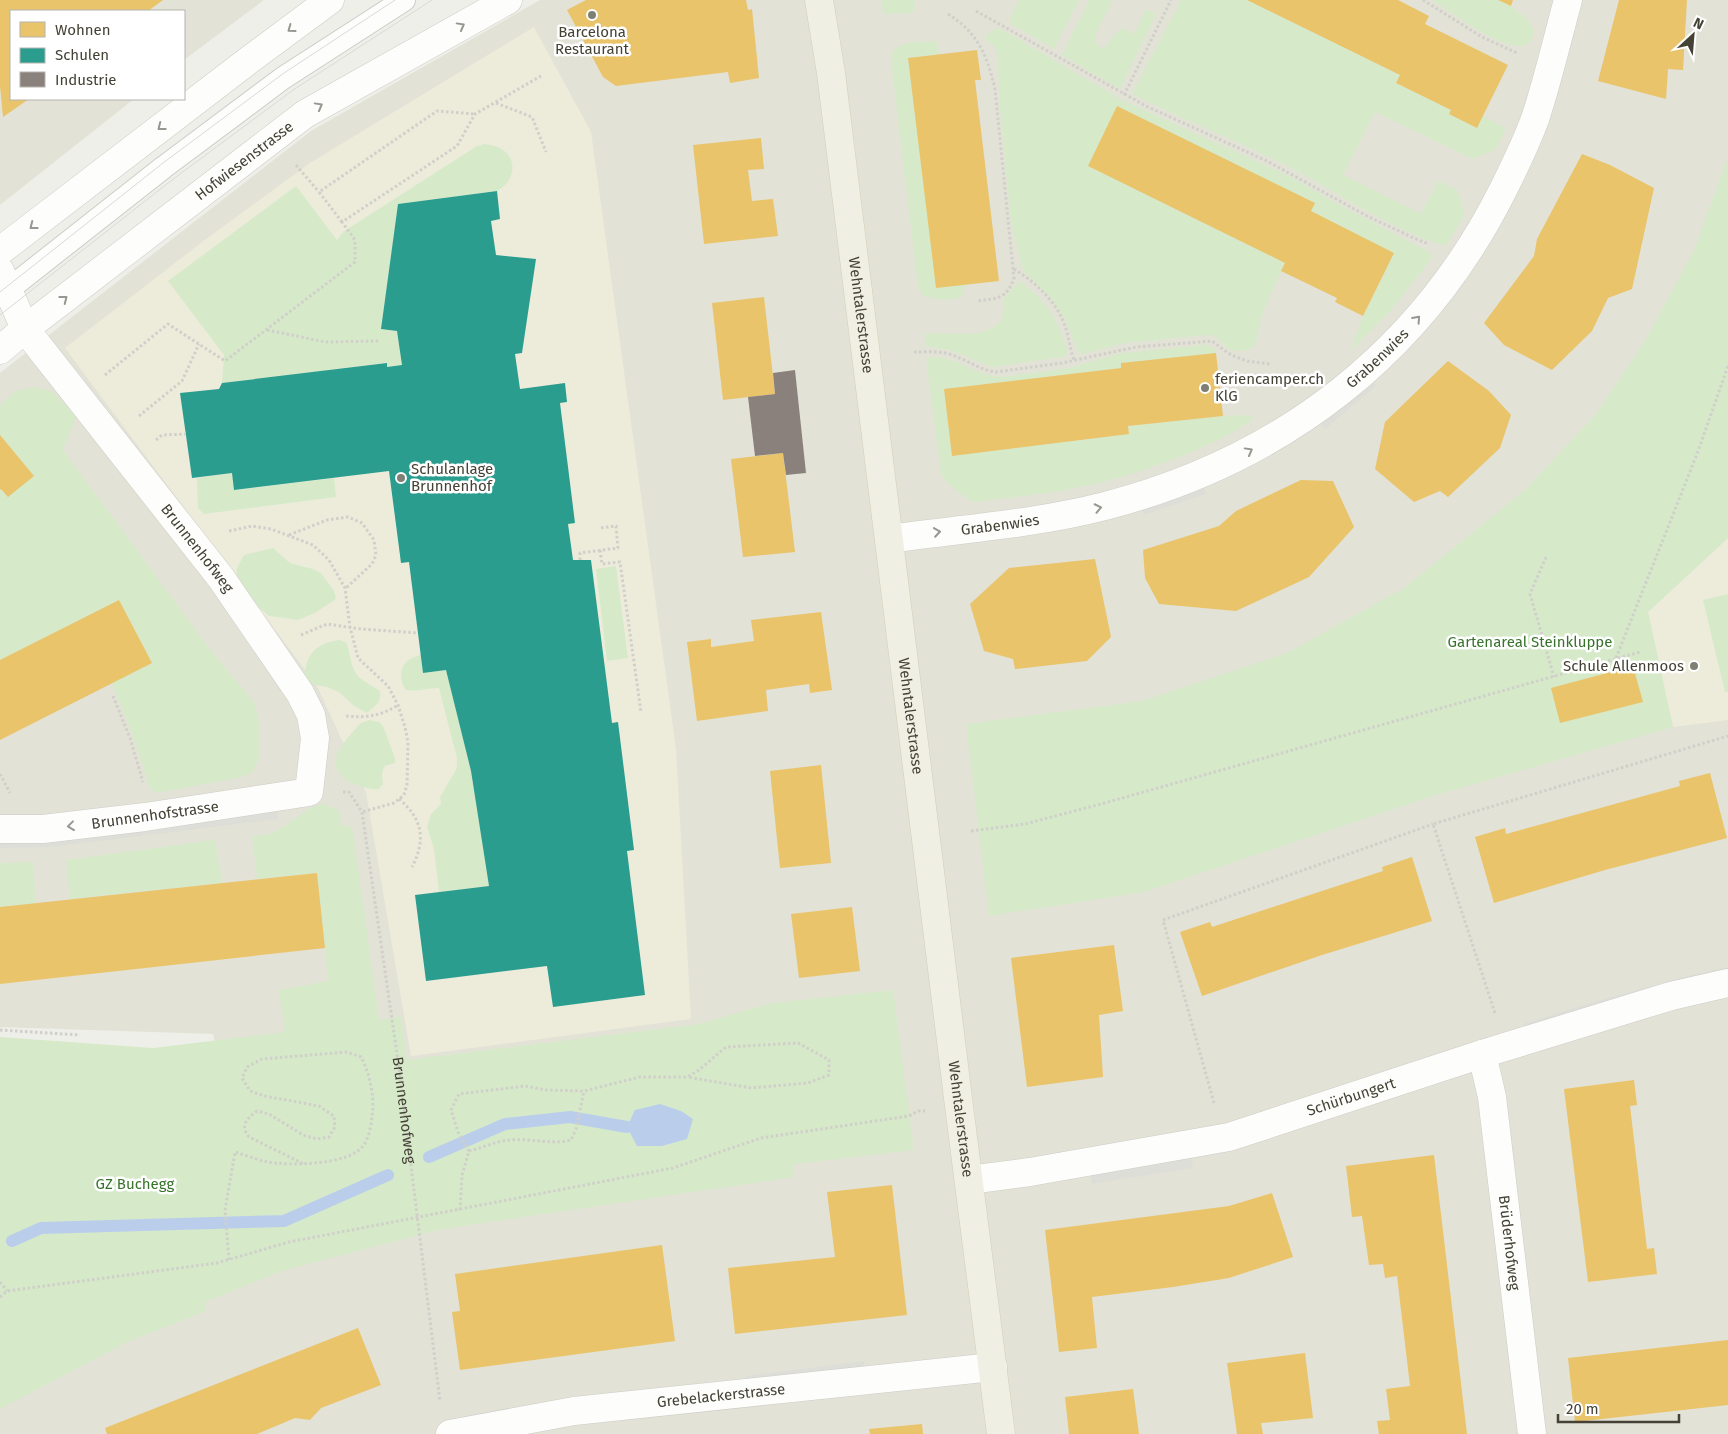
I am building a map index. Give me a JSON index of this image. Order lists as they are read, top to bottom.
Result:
{
  "streets": {
    "main road": ["Wehntalerstrasse"],
    "street": [
      "Hofwiesenstrasse",
      "Grabenwies",
      "Brunnenhofweg",
      "Brunnenhofstrasse",
      "Schürbungert",
      "Brüderhofweg",
      "Grebelackerstrasse"
    ]
  },
  "crossings": [
    ["Hofwiesenstrasse", "Brunnenhofweg"],
    ["Wehntalerstrasse", "Grabenwies"],
    ["Wehntalerstrasse", "Schürbungert"],
    ["Wehntalerstrasse", "Grebelackerstrasse"],
    ["Brunnenhofweg", "Brunnenhofstrasse"],
    ["Schürbungert", "Brüderhofweg"]
  ],
  "one_way": ["Grabenwies", "Brunnenhofstrasse"],
  "parks": ["Gartenareal Steinkluppe", "GZ Buchegg"],
  "places": [
    "Barcelona Restaurant",
    "feriencamper.ch KlG",
    "Schulanlage Brunnenhof",
    "Schule Allenmoos"
  ],
  "legend": ["Wohnen", "Schulen", "Industrie"],
  "scale_bar": "20 m",
  "north": "top right"
}
